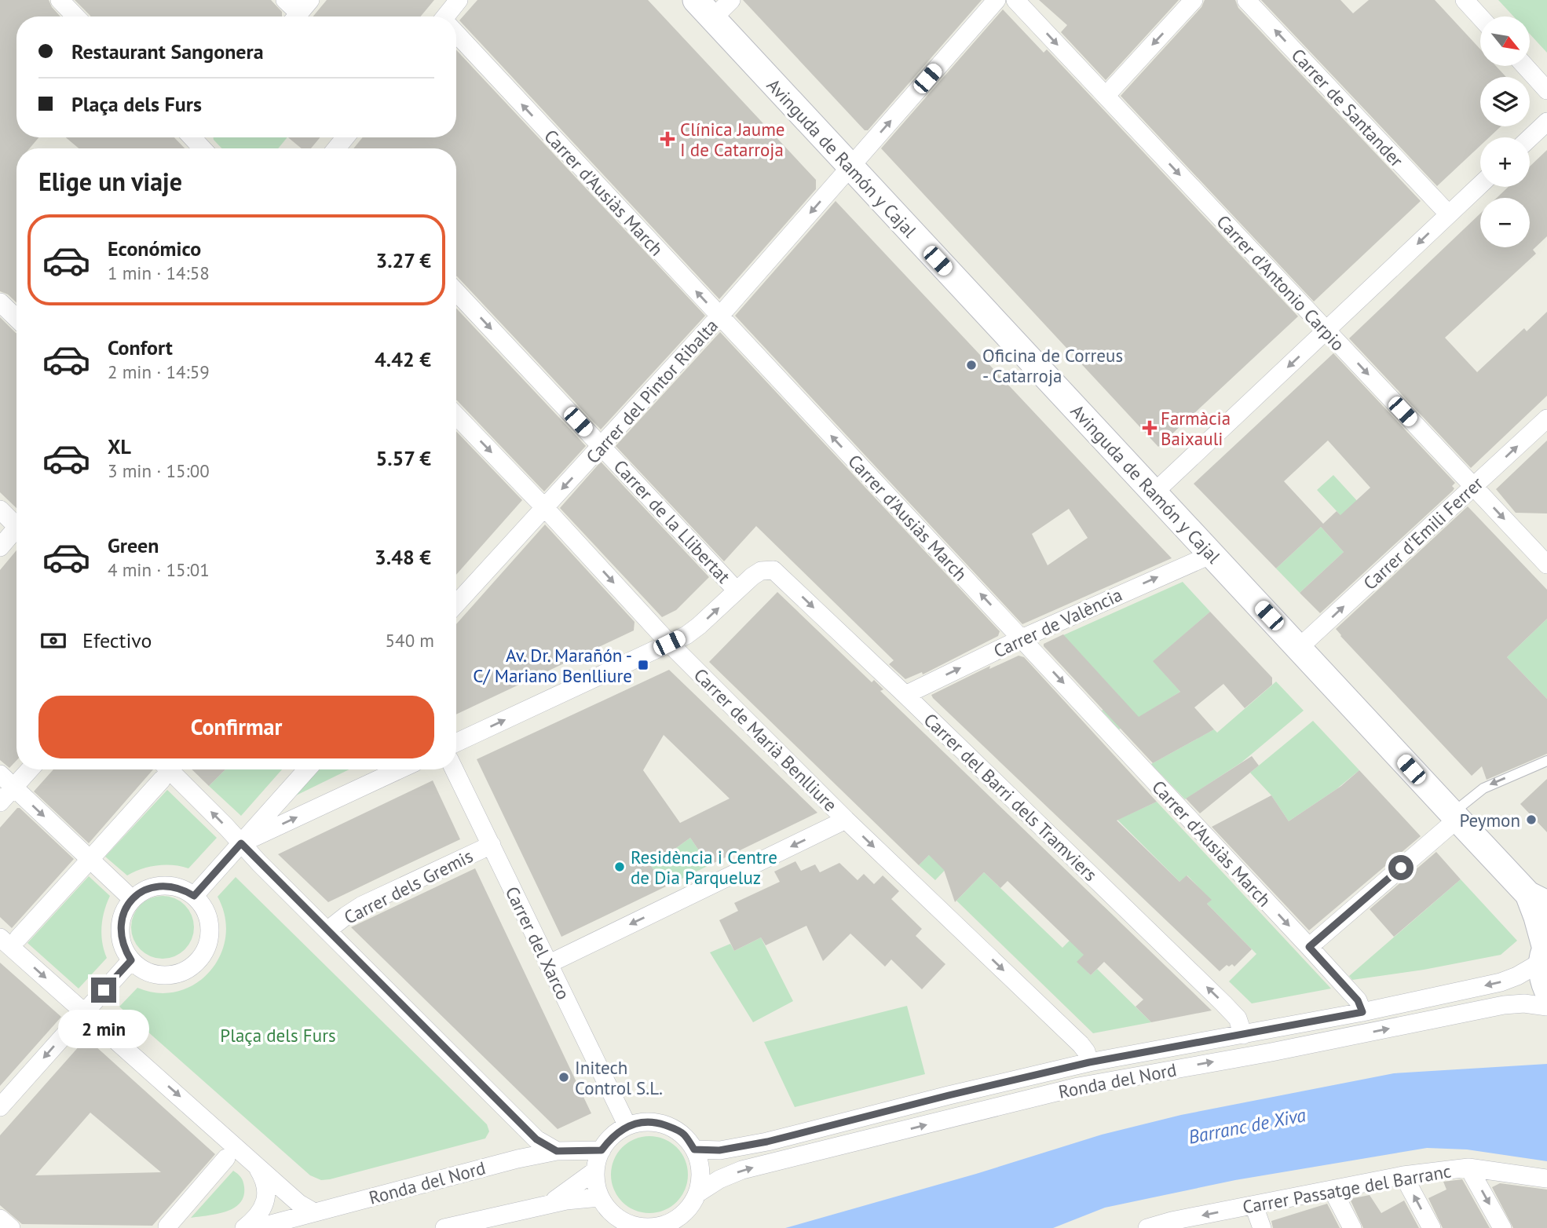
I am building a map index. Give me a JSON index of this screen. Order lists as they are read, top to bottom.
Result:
{
  "streets": {
    "street": [
      "Carrer de Santander",
      "Avinguda de Ramón y Cajal",
      "Carrer d'Ausiàs March",
      "Carrer d'Antonio Carpio",
      "Carrer del Pintor Ribalta",
      "Carrer de la Llibertat",
      "Carrer d'Emili Ferrer",
      "Carrer de València",
      "Carrer de Marià Benlliure",
      "Carrer del Barri dels Tramviers",
      "Carrer dels Gremis",
      "Carrer del Xarco",
      "Ronda del Nord",
      "Carrer Passatge del Barranc"
    ]
  },
  "crossings": [
    ["Avinguda de Ramón y Cajal", "Carrer del Pintor Ribalta"],
    ["Avinguda de Ramón y Cajal", "Carrer d'Emili Ferrer"],
    ["Avinguda de Ramón y Cajal", "Carrer de València"],
    ["Avinguda de Ramón y Cajal", "Ronda del Nord"],
    ["Carrer d'Ausiàs March", "Carrer del Pintor Ribalta"],
    ["Carrer d'Ausiàs March", "Carrer de València"],
    ["Carrer d'Ausiàs March", "Ronda del Nord"],
    ["Carrer d'Antonio Carpio", "Carrer d'Emili Ferrer"],
    ["Carrer del Pintor Ribalta", "Carrer de la Llibertat"],
    ["Carrer del Pintor Ribalta", "Carrer de Marià Benlliure"],
    ["Carrer de la Llibertat", "Carrer del Barri dels Tramviers"],
    ["Carrer de València", "Carrer del Barri dels Tramviers"],
    ["Carrer de Marià Benlliure", "Ronda del Nord"],
    ["Carrer del Barri dels Tramviers", "Ronda del Nord"],
    ["Carrer dels Gremis", "Carrer del Xarco"],
    ["Carrer del Xarco", "Ronda del Nord"]
  ],
  "one_way": [
    "Carrer de Santander",
    "Carrer d'Antonio Carpio",
    "Carrer de la Llibertat",
    "Carrer d'Emili Ferrer",
    "Carrer de València",
    "Carrer de Marià Benlliure"
  ],
  "water": ["Barranc de Xiva"],
  "parks": ["Plaça dels Furs"],
  "places": {
    "health": ["Clínica Jaume I de Catarroja", "Farmàcia Baixauli"],
    "other": [
      "Oficina de Correus - Catarroja",
      "Peymon",
      "Residència i Centre de Dia Parqueluz",
      "Initech Control S.L."
    ],
    "transit": ["Av. Dr. Marañón - C/ Mariano Benlliure"]
  },
  "north": "bottom right",
  "page": {
    "map_buttons": ["+", "−"],
    "banner": ["Restaurant Sangonera", "Plaça dels Furs"],
    "heading": "Elige un viaje",
    "list": [
      {
        "name": "Económico",
        "note": "1 min · 14:58",
        "value": "3.27 €"
      },
      {
        "name": "Confort",
        "note": "2 min · 14:59",
        "value": "4.42 €"
      },
      {
        "name": "XL",
        "note": "3 min · 15:00",
        "value": "5.57 €"
      },
      {
        "name": "Green",
        "note": "4 min · 15:01",
        "value": "3.48 €"
      }
    ],
    "pay": ["Efectivo", "540 m"],
    "buttons": "Confirmar",
    "bubble": "2 min"
  }
}
